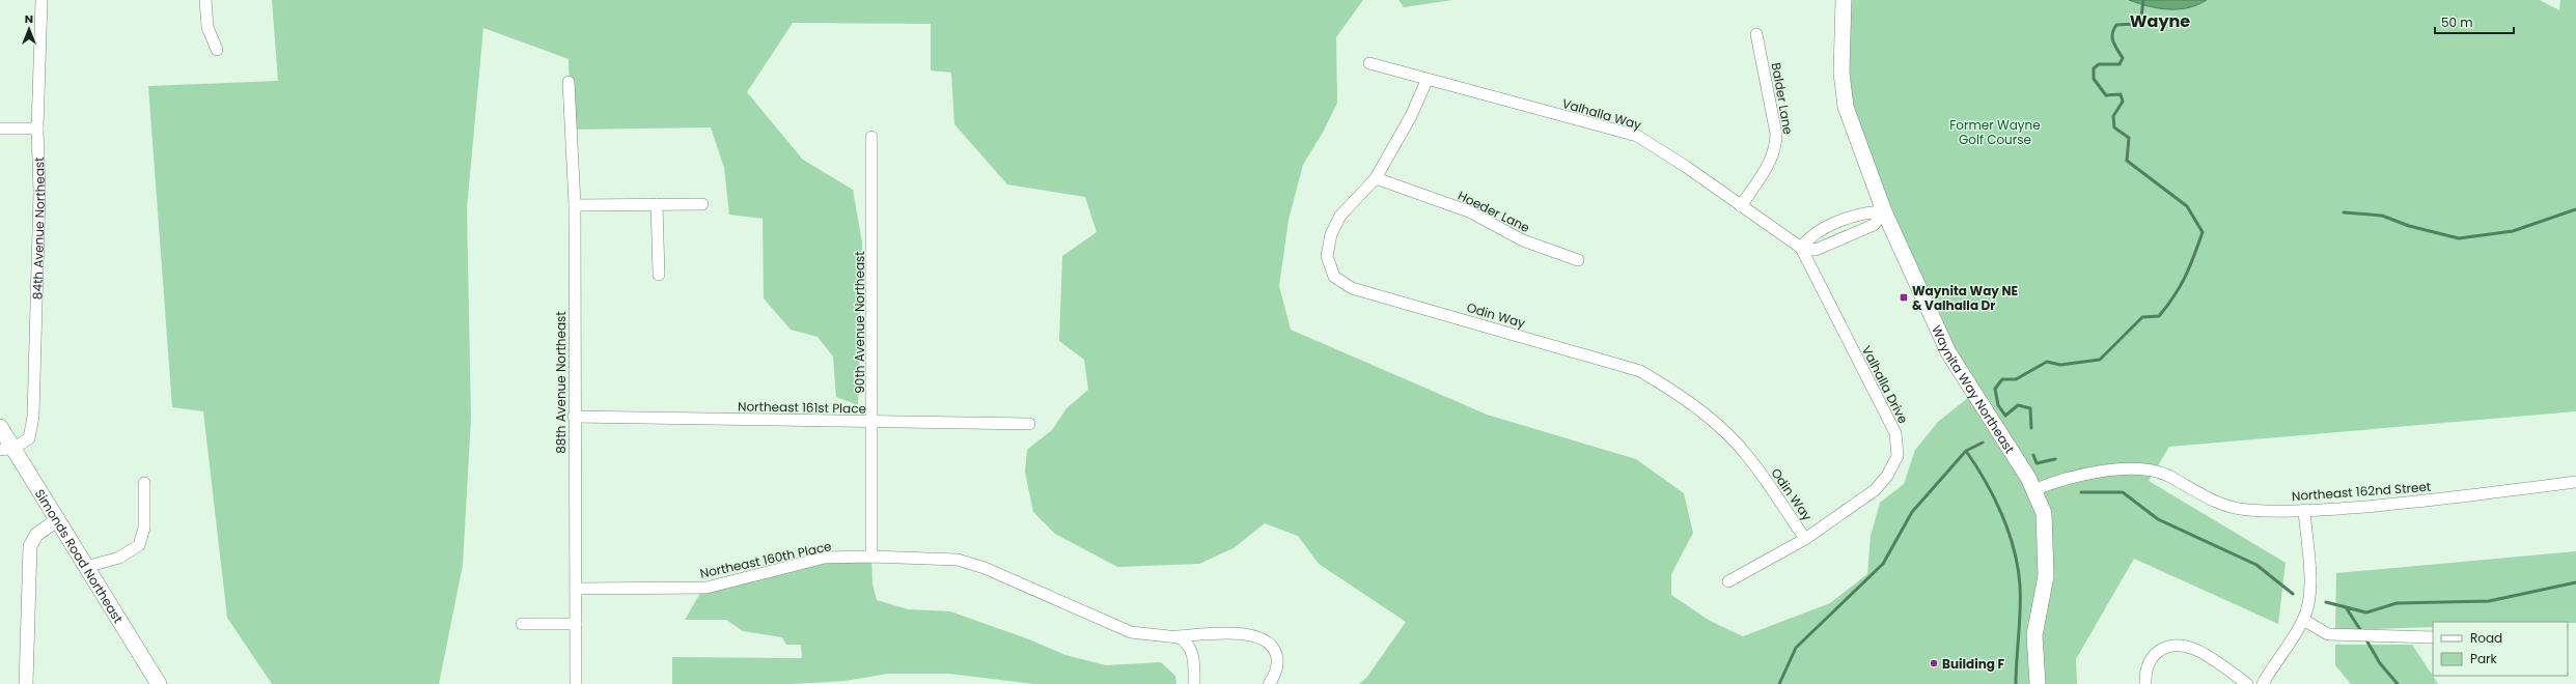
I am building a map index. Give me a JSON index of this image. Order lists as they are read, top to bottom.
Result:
{
  "streets": {
    "main road": ["Waynita Way Northeast", "Simonds Road Northeast"],
    "street": [
      "Balder Lane",
      "Valhalla Way",
      "Hoeder Lane",
      "84th Avenue Northeast",
      "Odin Way",
      "90th Avenue Northeast",
      "88th Avenue Northeast",
      "Valhalla Drive",
      "Northeast 161st Place",
      "Northeast 162nd Street",
      "Northeast 160th Place"
    ]
  },
  "crossings": [
    ["Balder Lane", "Valhalla Way"],
    ["Valhalla Way", "Odin Way"],
    ["Valhalla Way", "Valhalla Drive"],
    ["Hoeder Lane", "Odin Way"],
    ["84th Avenue Northeast", "Simonds Road Northeast"],
    ["Odin Way", "Valhalla Drive"],
    ["90th Avenue Northeast", "Northeast 161st Place"],
    ["90th Avenue Northeast", "Northeast 160th Place"],
    ["88th Avenue Northeast", "Northeast 161st Place"],
    ["88th Avenue Northeast", "Northeast 160th Place"],
    ["Waynita Way Northeast", "Northeast 162nd Street"]
  ],
  "districts": ["Wayne"],
  "parks": ["Former Wayne Golf Course"],
  "places": {
    "transit": ["Waynita Way NE & Valhalla Dr"],
    "other": ["Building F"]
  },
  "legend": ["Road", "Park"],
  "scale_bar": "50 m",
  "north": "top"
}
